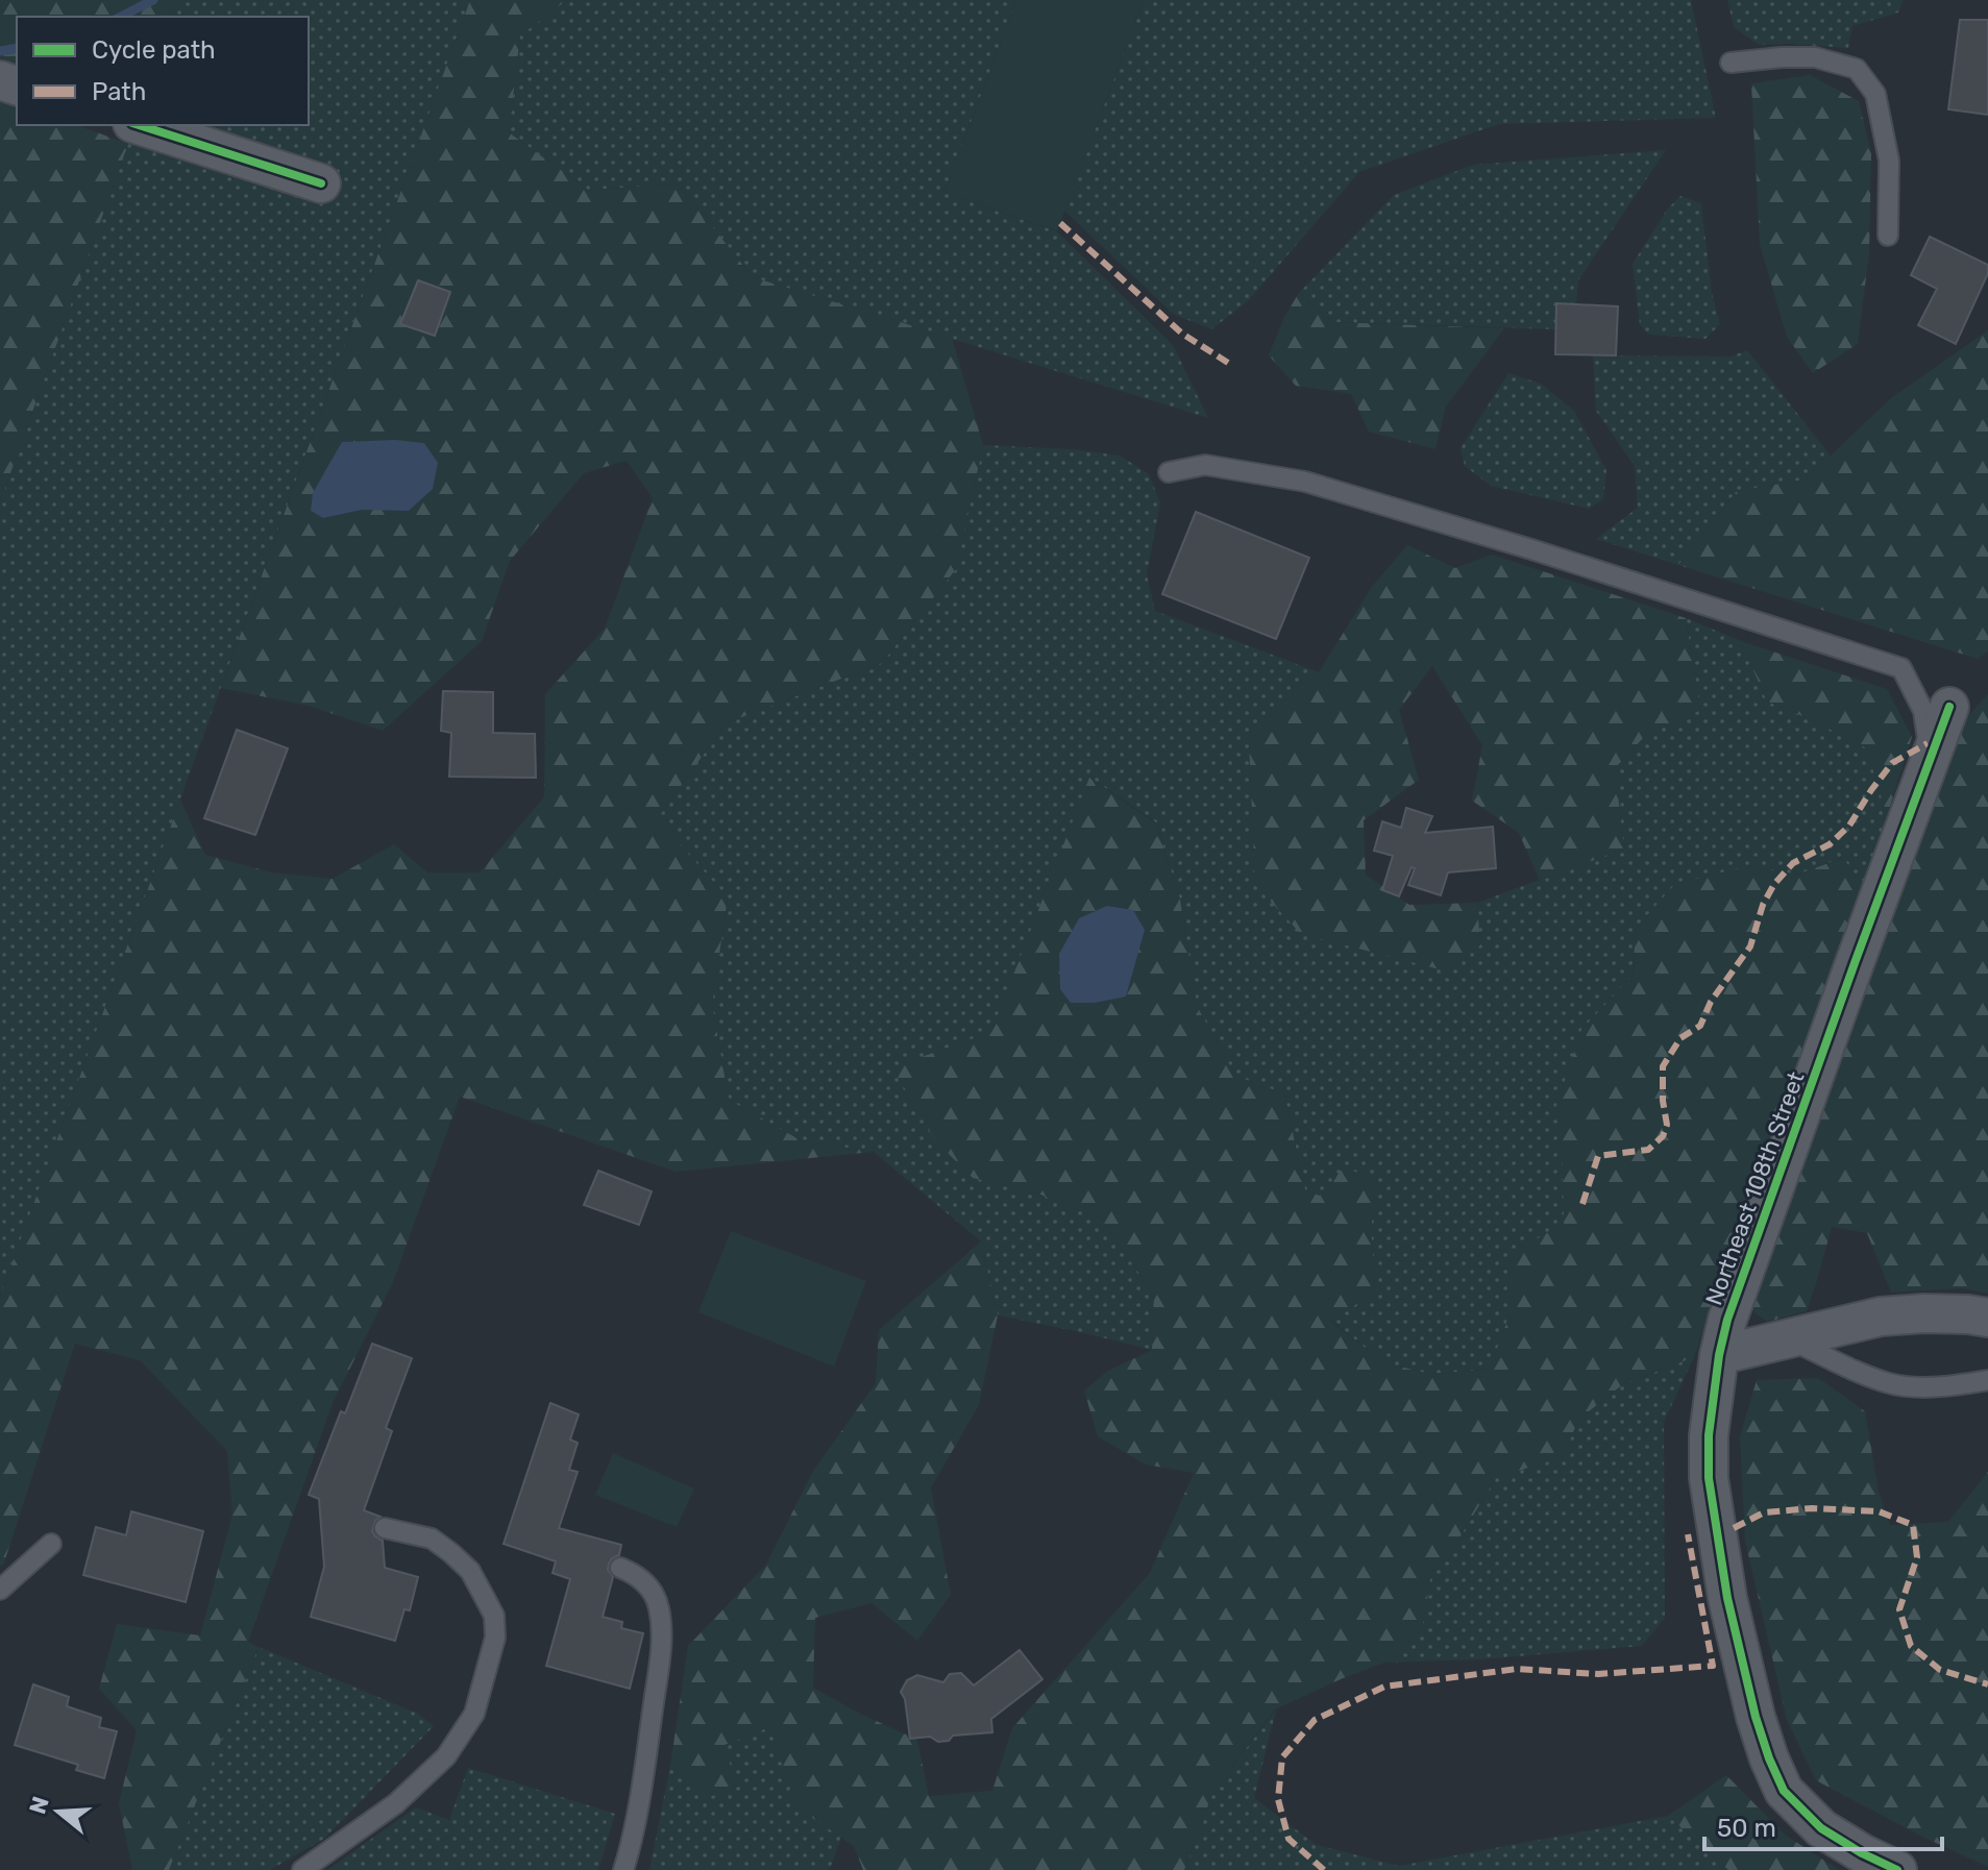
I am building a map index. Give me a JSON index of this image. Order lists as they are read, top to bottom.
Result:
{
  "streets": {
    "street": ["Northeast 108th Street"]
  },
  "legend": ["Cycle path", "Path"],
  "scale_bar": "50 m",
  "north": "left"
}
